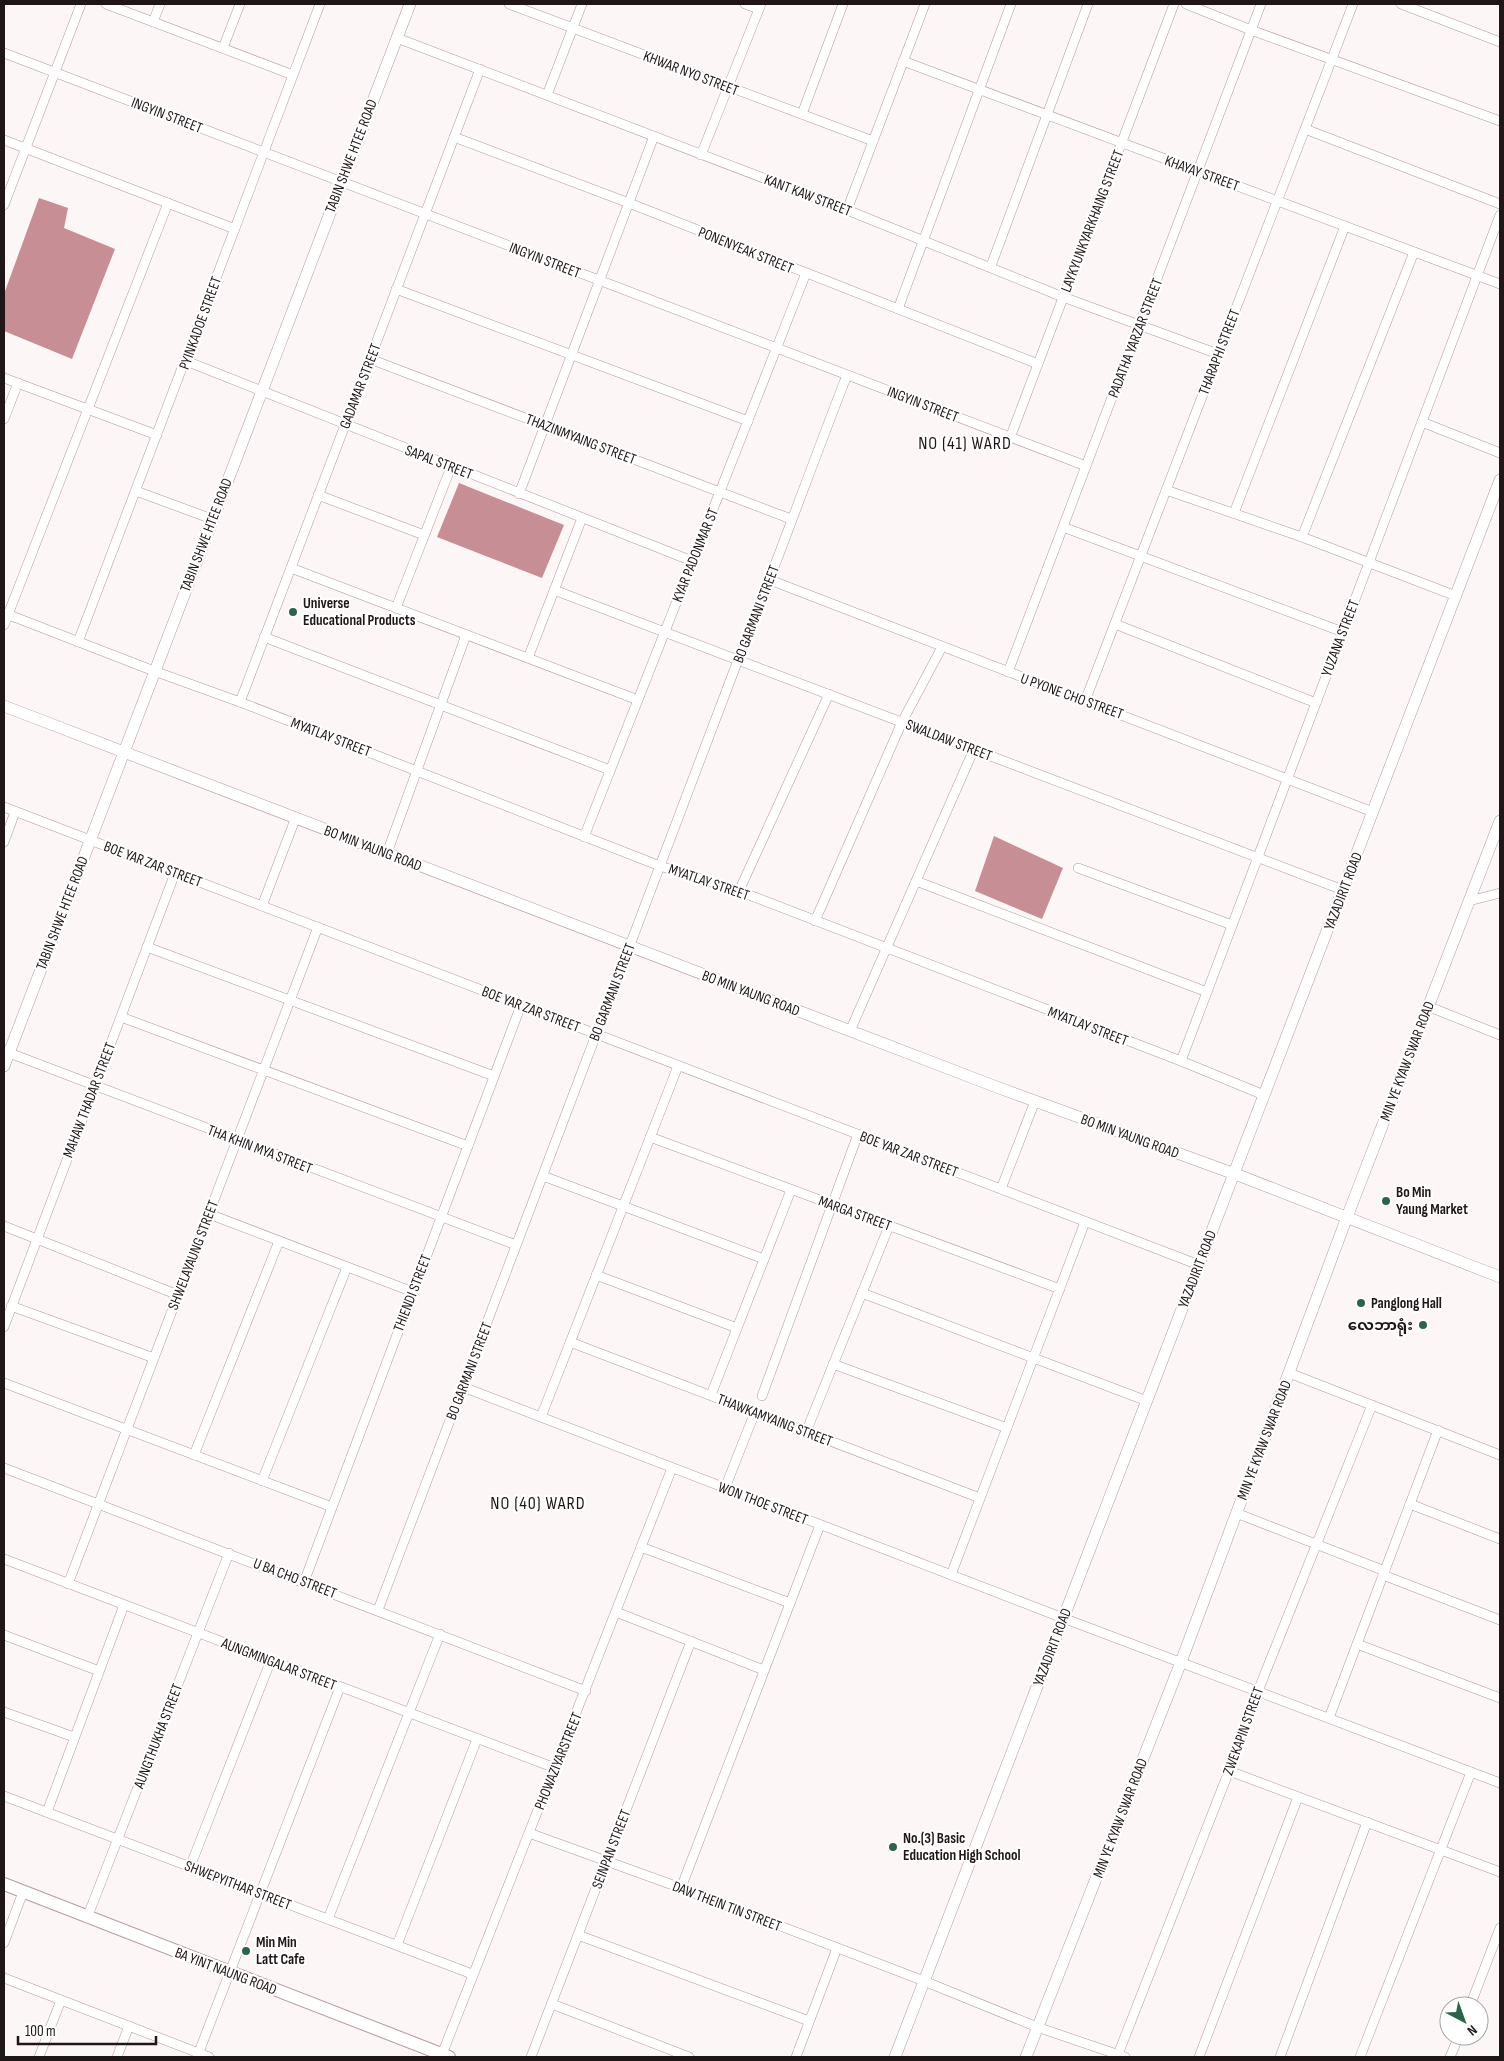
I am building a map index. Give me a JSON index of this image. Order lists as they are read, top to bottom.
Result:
{
  "streets": {
    "main road": ["BA YINT NAUNG ROAD"],
    "street": [
      "KHWAR NYO STREET",
      "INGYIN STREET",
      "TABIN SHWE HTEE ROAD",
      "KHAYAY STREET",
      "KANT KAW STREET",
      "LAYKYUNKYARKHAING STREET",
      "PONENYEAK STREET",
      "PYINKADOE STREET",
      "PADATHA YARZAR STREET",
      "THARAPHI STREET",
      "GADAMAR STREET",
      "THAZINMYAING STREET",
      "SAPAL STREET",
      "KYAR PADONMAR ST",
      "BO GARMANI STREET",
      "YUZANA STREET",
      "U PYONE CHO STREET",
      "MYATLAY STREET",
      "SWALDAW STREET",
      "BO MIN YAUNG ROAD",
      "BOE YAR ZAR STREET",
      "YAZADIRIT ROAD",
      "MIN YE KYAW SWAR ROAD",
      "MAHAW THADAR STREET",
      "THA KHIN MYA STREET",
      "MARGA STREET",
      "SHWELAYAUNG STREET",
      "THIENDI STREET",
      "THAWKAMYAING STREET",
      "WON THOE STREET",
      "U BA CHO STREET",
      "AUNGMINGALAR STREET",
      "ZWEKAPIN STREET",
      "AUNGTHUKHA STREET",
      "PHOWAZIYARSTREET",
      "SEINPAN STREET",
      "SHWEPYITHAR STREET",
      "DAW THEIN TIN STREET"
    ]
  },
  "crossings": [
    ["INGYIN STREET", "TABIN SHWE HTEE ROAD"],
    ["INGYIN STREET", "LAYKYUNKYARKHAING STREET"],
    ["INGYIN STREET", "PYINKADOE STREET"],
    ["INGYIN STREET", "PADATHA YARZAR STREET"],
    ["INGYIN STREET", "GADAMAR STREET"],
    ["INGYIN STREET", "KYAR PADONMAR ST"],
    ["INGYIN STREET", "BO GARMANI STREET"],
    ["TABIN SHWE HTEE ROAD", "KANT KAW STREET"],
    ["TABIN SHWE HTEE ROAD", "SAPAL STREET"],
    ["TABIN SHWE HTEE ROAD", "MYATLAY STREET"],
    ["TABIN SHWE HTEE ROAD", "BO MIN YAUNG ROAD"],
    ["TABIN SHWE HTEE ROAD", "BOE YAR ZAR STREET"],
    ["TABIN SHWE HTEE ROAD", "THA KHIN MYA STREET"],
    ["KHAYAY STREET", "LAYKYUNKYARKHAING STREET"],
    ["KHAYAY STREET", "PADATHA YARZAR STREET"],
    ["KHAYAY STREET", "THARAPHI STREET"],
    ["KHAYAY STREET", "YUZANA STREET"],
    ["KANT KAW STREET", "LAYKYUNKYARKHAING STREET"],
    ["KANT KAW STREET", "PADATHA YARZAR STREET"],
    ["KANT KAW STREET", "THARAPHI STREET"],
    ["KANT KAW STREET", "GADAMAR STREET"],
    ["LAYKYUNKYARKHAING STREET", "PONENYEAK STREET"],
    ["PONENYEAK STREET", "GADAMAR STREET"],
    ["PONENYEAK STREET", "KYAR PADONMAR ST"],
    ["PYINKADOE STREET", "SAPAL STREET"],
    ["PADATHA YARZAR STREET", "U PYONE CHO STREET"],
    ["THARAPHI STREET", "U PYONE CHO STREET"],
    ["GADAMAR STREET", "THAZINMYAING STREET"],
    ["GADAMAR STREET", "SAPAL STREET"],
    ["GADAMAR STREET", "MYATLAY STREET"],
    ["THAZINMYAING STREET", "KYAR PADONMAR ST"],
    ["THAZINMYAING STREET", "BO GARMANI STREET"],
    ["SAPAL STREET", "KYAR PADONMAR ST"],
    ["KYAR PADONMAR ST", "MYATLAY STREET"],
    ["KYAR PADONMAR ST", "SWALDAW STREET"],
    ["BO GARMANI STREET", "U PYONE CHO STREET"],
    ["BO GARMANI STREET", "MYATLAY STREET"],
    ["BO GARMANI STREET", "SWALDAW STREET"],
    ["BO GARMANI STREET", "BO MIN YAUNG ROAD"],
    ["BO GARMANI STREET", "BOE YAR ZAR STREET"],
    ["BO GARMANI STREET", "THA KHIN MYA STREET"],
    ["BO GARMANI STREET", "WON THOE STREET"],
    ["BO GARMANI STREET", "U BA CHO STREET"],
    ["YUZANA STREET", "U PYONE CHO STREET"],
    ["YUZANA STREET", "MYATLAY STREET"],
    ["YUZANA STREET", "SWALDAW STREET"],
    ["U PYONE CHO STREET", "YAZADIRIT ROAD"],
    ["MYATLAY STREET", "YAZADIRIT ROAD"],
    ["SWALDAW STREET", "YAZADIRIT ROAD"],
    ["BO MIN YAUNG ROAD", "YAZADIRIT ROAD"],
    ["BO MIN YAUNG ROAD", "MIN YE KYAW SWAR ROAD"],
    ["BOE YAR ZAR STREET", "YAZADIRIT ROAD"],
    ["BOE YAR ZAR STREET", "MAHAW THADAR STREET"],
    ["BOE YAR ZAR STREET", "SHWELAYAUNG STREET"],
    ["BOE YAR ZAR STREET", "THIENDI STREET"],
    ["YAZADIRIT ROAD", "WON THOE STREET"],
    ["YAZADIRIT ROAD", "DAW THEIN TIN STREET"],
    ["MIN YE KYAW SWAR ROAD", "WON THOE STREET"],
    ["MIN YE KYAW SWAR ROAD", "DAW THEIN TIN STREET"],
    ["MAHAW THADAR STREET", "THA KHIN MYA STREET"],
    ["THA KHIN MYA STREET", "SHWELAYAUNG STREET"],
    ["THA KHIN MYA STREET", "THIENDI STREET"],
    ["SHWELAYAUNG STREET", "U BA CHO STREET"],
    ["SHWELAYAUNG STREET", "AUNGMINGALAR STREET"],
    ["THIENDI STREET", "U BA CHO STREET"],
    ["WON THOE STREET", "ZWEKAPIN STREET"],
    ["WON THOE STREET", "PHOWAZIYARSTREET"],
    ["U BA CHO STREET", "AUNGTHUKHA STREET"],
    ["U BA CHO STREET", "PHOWAZIYARSTREET"],
    ["AUNGMINGALAR STREET", "AUNGTHUKHA STREET"],
    ["AUNGMINGALAR STREET", "PHOWAZIYARSTREET"],
    ["ZWEKAPIN STREET", "DAW THEIN TIN STREET"],
    ["AUNGTHUKHA STREET", "SHWEPYITHAR STREET"],
    ["AUNGTHUKHA STREET", "BA YINT NAUNG ROAD"],
    ["PHOWAZIYARSTREET", "SHWEPYITHAR STREET"],
    ["PHOWAZIYARSTREET", "DAW THEIN TIN STREET"],
    ["PHOWAZIYARSTREET", "BA YINT NAUNG ROAD"],
    ["SEINPAN STREET", "DAW THEIN TIN STREET"]
  ],
  "districts": ["NO (41) WARD", "NO (40) WARD"],
  "places": [
    "Universe Educational Products",
    "Bo Min Yaung Market",
    "Panglong Hall",
    "လေဘာရုံး",
    "No.(3) Basic Education High School",
    "Min Min Latt Cafe"
  ],
  "scale_bar": "100 m",
  "north": "bottom right"
}
